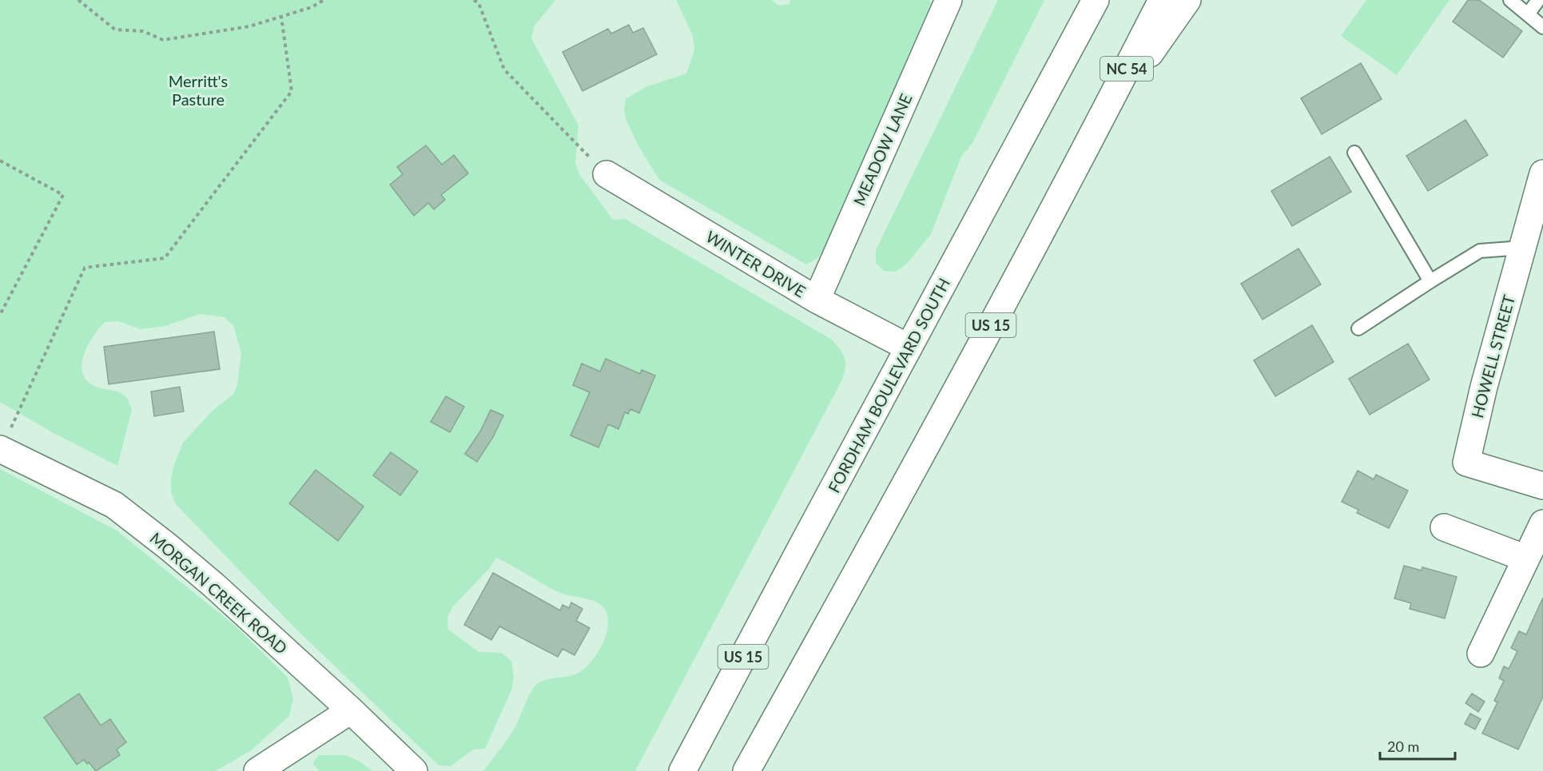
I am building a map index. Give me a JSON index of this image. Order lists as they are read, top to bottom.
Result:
{
  "streets": {
    "main road": [
      "NC 54",
      "MEADOW LANE",
      "WINTER DRIVE",
      "US 15",
      "HOWELL STREET",
      "FORDHAM BOULEVARD SOUTH",
      "MORGAN CREEK ROAD"
    ]
  },
  "crossings": [
    ["NC 54", "US 15"],
    ["MEADOW LANE", "WINTER DRIVE"],
    ["WINTER DRIVE", "FORDHAM BOULEVARD SOUTH"]
  ],
  "parks": ["Merritt's Pasture"],
  "scale_bar": "20 m"
}
